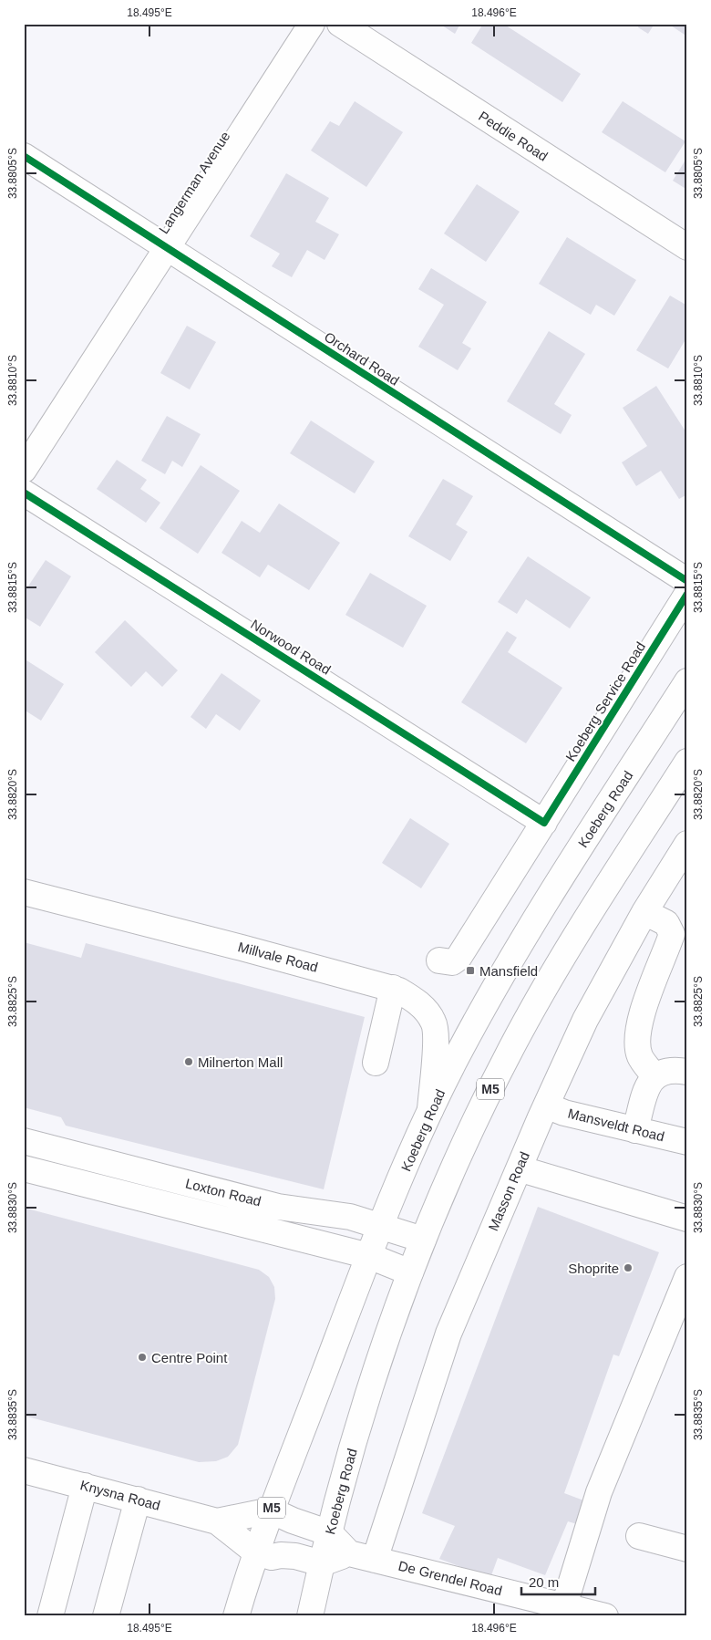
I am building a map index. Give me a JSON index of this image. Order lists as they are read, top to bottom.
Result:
{
  "streets": {
    "street": [
      "Peddie Road",
      "Langerman Avenue",
      "Orchard Road",
      "Norwood Road",
      "Koeberg Service Road",
      "Koeberg Road",
      "Millvale Road",
      "M5",
      "Mansveldt Road",
      "Masson Road",
      "Loxton Road",
      "Knysna Road",
      "De Grendel Road"
    ]
  },
  "crossings": [
    ["Langerman Avenue", "Orchard Road"],
    ["Norwood Road", "Koeberg Service Road"],
    ["Koeberg Road", "Millvale Road"],
    ["Koeberg Road", "Loxton Road"],
    ["Koeberg Road", "Knysna Road"],
    ["Mansveldt Road", "Masson Road"],
    ["Masson Road", "De Grendel Road"]
  ],
  "places": {
    "transit": ["Mansfield"],
    "other": ["Milnerton Mall", "Shoprite", "Centre Point"]
  },
  "scale_bar": "20 m",
  "coordinates": [
    "18.495°E",
    "18.496°E",
    "33.8805°S",
    "33.8810°S",
    "33.8815°S",
    "33.8820°S",
    "33.8825°S",
    "33.8830°S",
    "33.8835°S"
  ]
}
